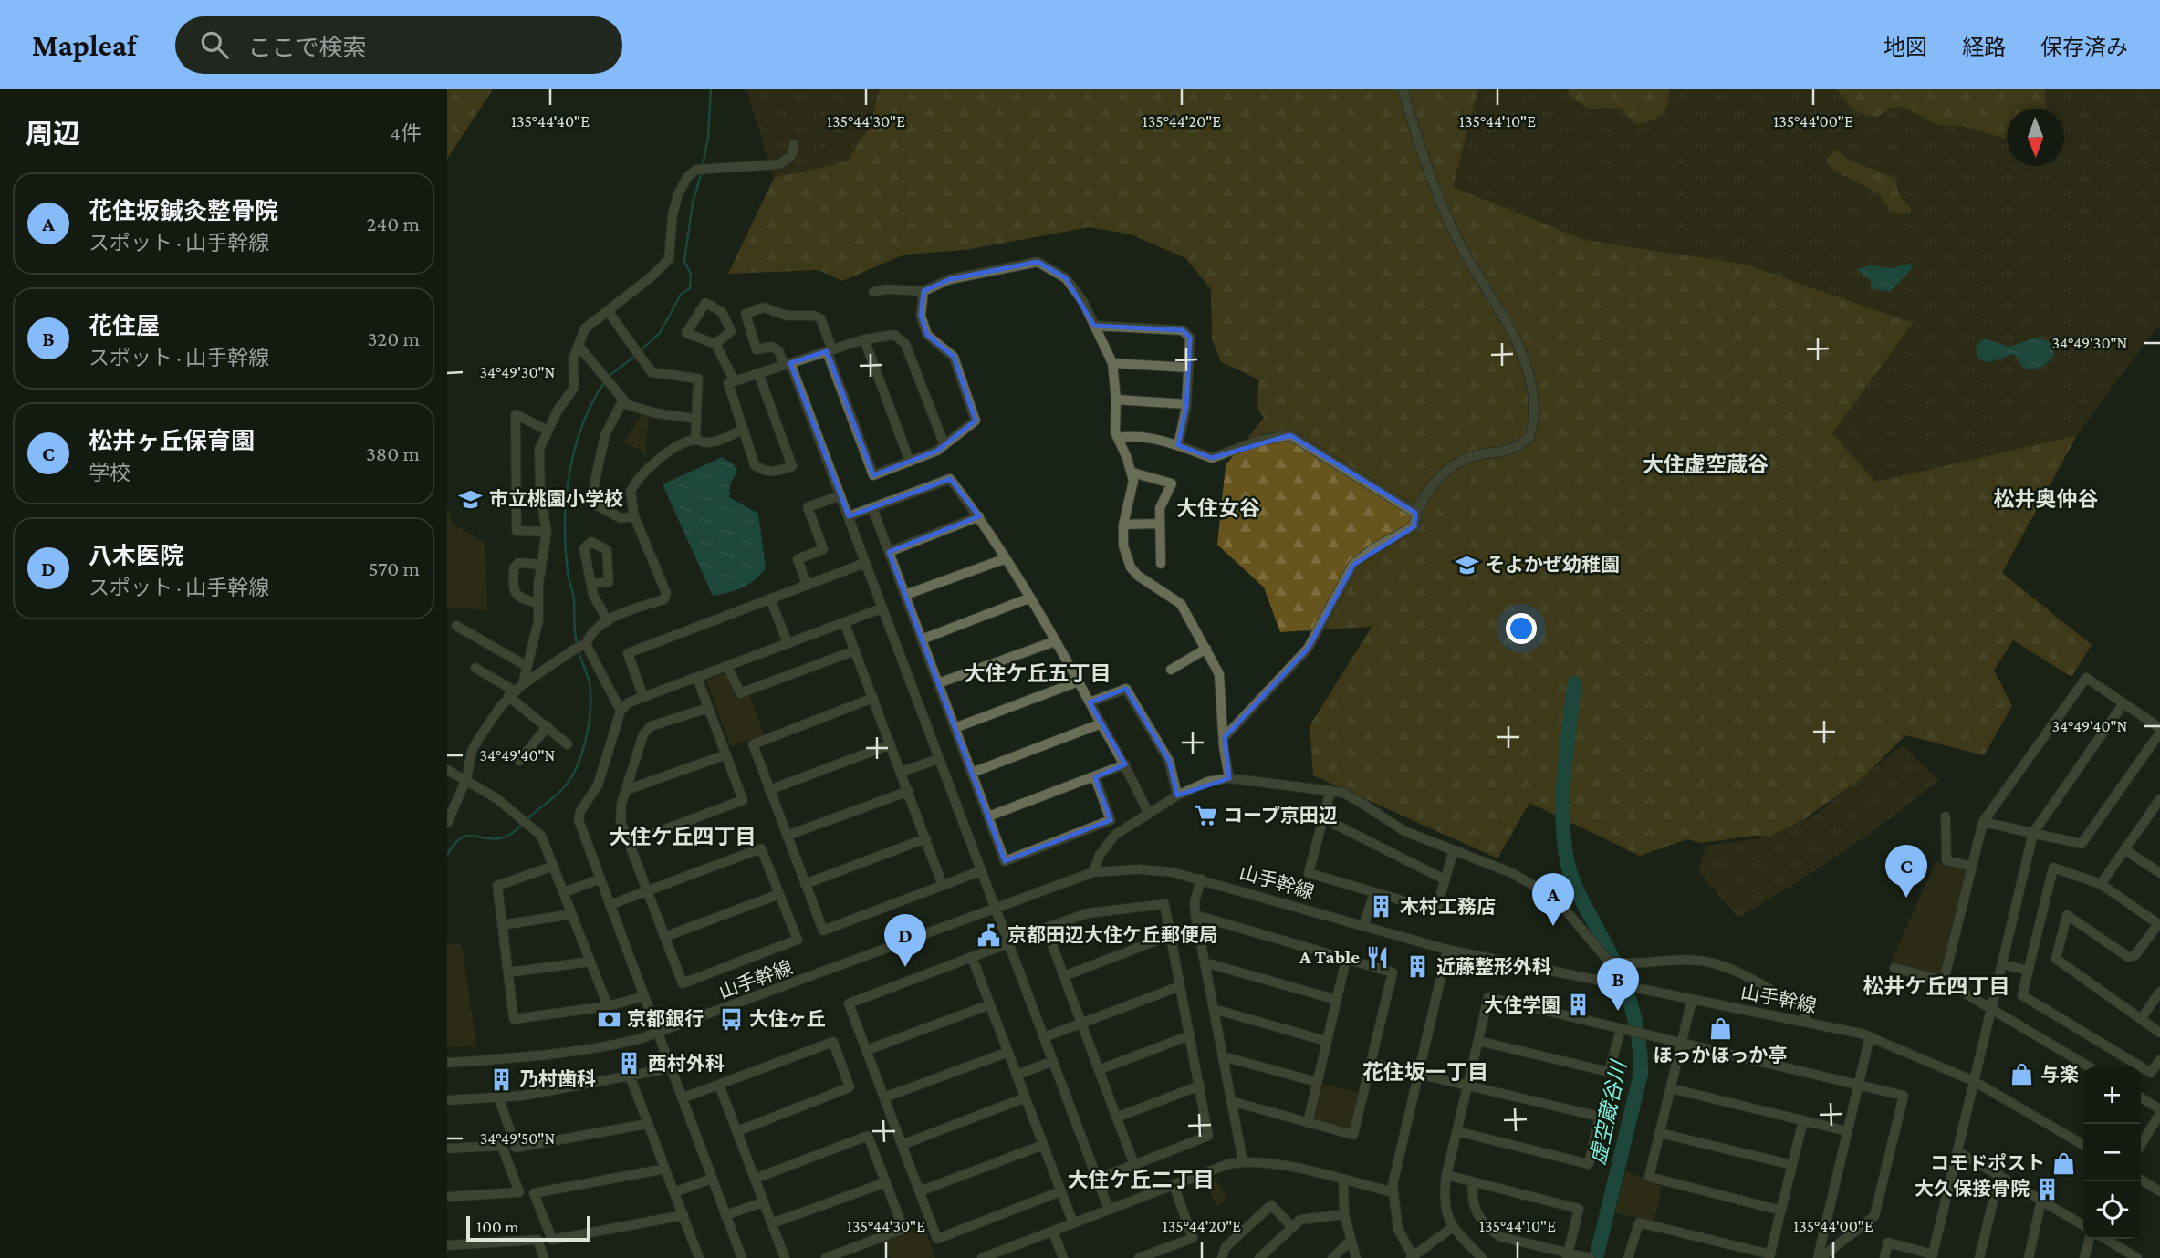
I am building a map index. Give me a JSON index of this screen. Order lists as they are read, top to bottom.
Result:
{
  "streets": {
    "street": ["山手幹線"]
  },
  "districts": [
    "大住虚空蔵谷",
    "松井奥仲谷",
    "大住女谷",
    "大住ケ丘五丁目",
    "大住ケ丘四丁目",
    "松井ケ丘四丁目",
    "花住坂一丁目",
    "大住ケ丘二丁目"
  ],
  "water": ["虚空蔵谷川"],
  "places": {
    "school or university": ["市立桃園小学校", "そよかぜ幼稚園"],
    "supermarket": ["コープ京田辺"],
    "building": [
      "木村工務店",
      "近藤整形外科",
      "大住学園",
      "西村外科",
      "乃村歯科",
      "大久保接骨院"
    ],
    "public building": ["京都田辺大住ケ丘郵便局"],
    "restaurant": ["A Table"],
    "bank": ["京都銀行"],
    "bus stop": ["大住ヶ丘"],
    "shop": ["ほっかほっか亭", "与楽", "コモドポスト"]
  },
  "scale_bar": "100 m",
  "north": "bottom",
  "page": {
    "header": "Mapleaf",
    "search": "ここで検索",
    "nav": ["地図", "経路", "保存済み"],
    "heading": ["周辺", "4件"],
    "list": [
      {
        "mark": "A",
        "name": "花住坂鍼灸整骨院",
        "note": "スポット · 山手幹線",
        "value": "240 m"
      },
      {
        "mark": "B",
        "name": "花住屋",
        "note": "スポット · 山手幹線",
        "value": "320 m"
      },
      {
        "mark": "C",
        "name": "松井ヶ丘保育園",
        "note": "学校",
        "value": "380 m"
      },
      {
        "mark": "D",
        "name": "八木医院",
        "note": "スポット · 山手幹線",
        "value": "570 m"
      }
    ],
    "pins": [
      "C",
      "A",
      "D",
      "B"
    ],
    "map_buttons": ["+", "−"],
    "scale": "100 m"
  },
  "coordinates": [
    "135°44'40\"E",
    "135°44'30\"E",
    "135°44'20\"E",
    "135°44'10\"E",
    "135°44'00\"E",
    "34°49'30\"N",
    "34°49'40\"N",
    "34°49'50\"N"
  ]
}
